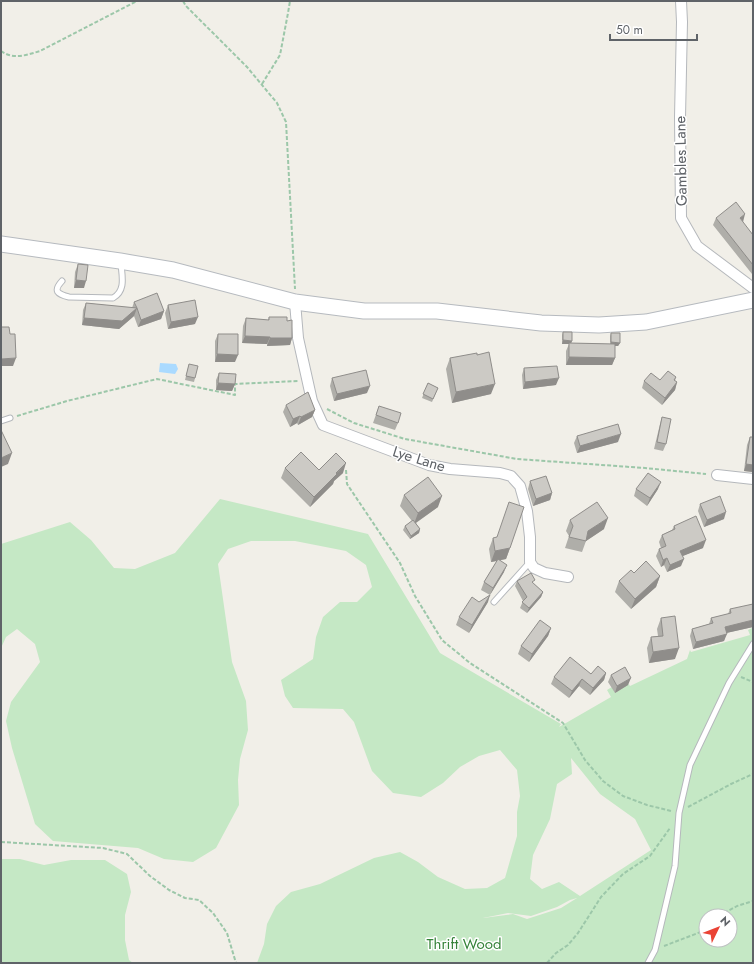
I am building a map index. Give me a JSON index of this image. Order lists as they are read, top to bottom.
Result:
{
  "streets": {
    "street": ["Gambles Lane", "Lye Lane"]
  },
  "parks": ["Thrift Wood"],
  "scale_bar": "50 m",
  "north": "top right"
}
